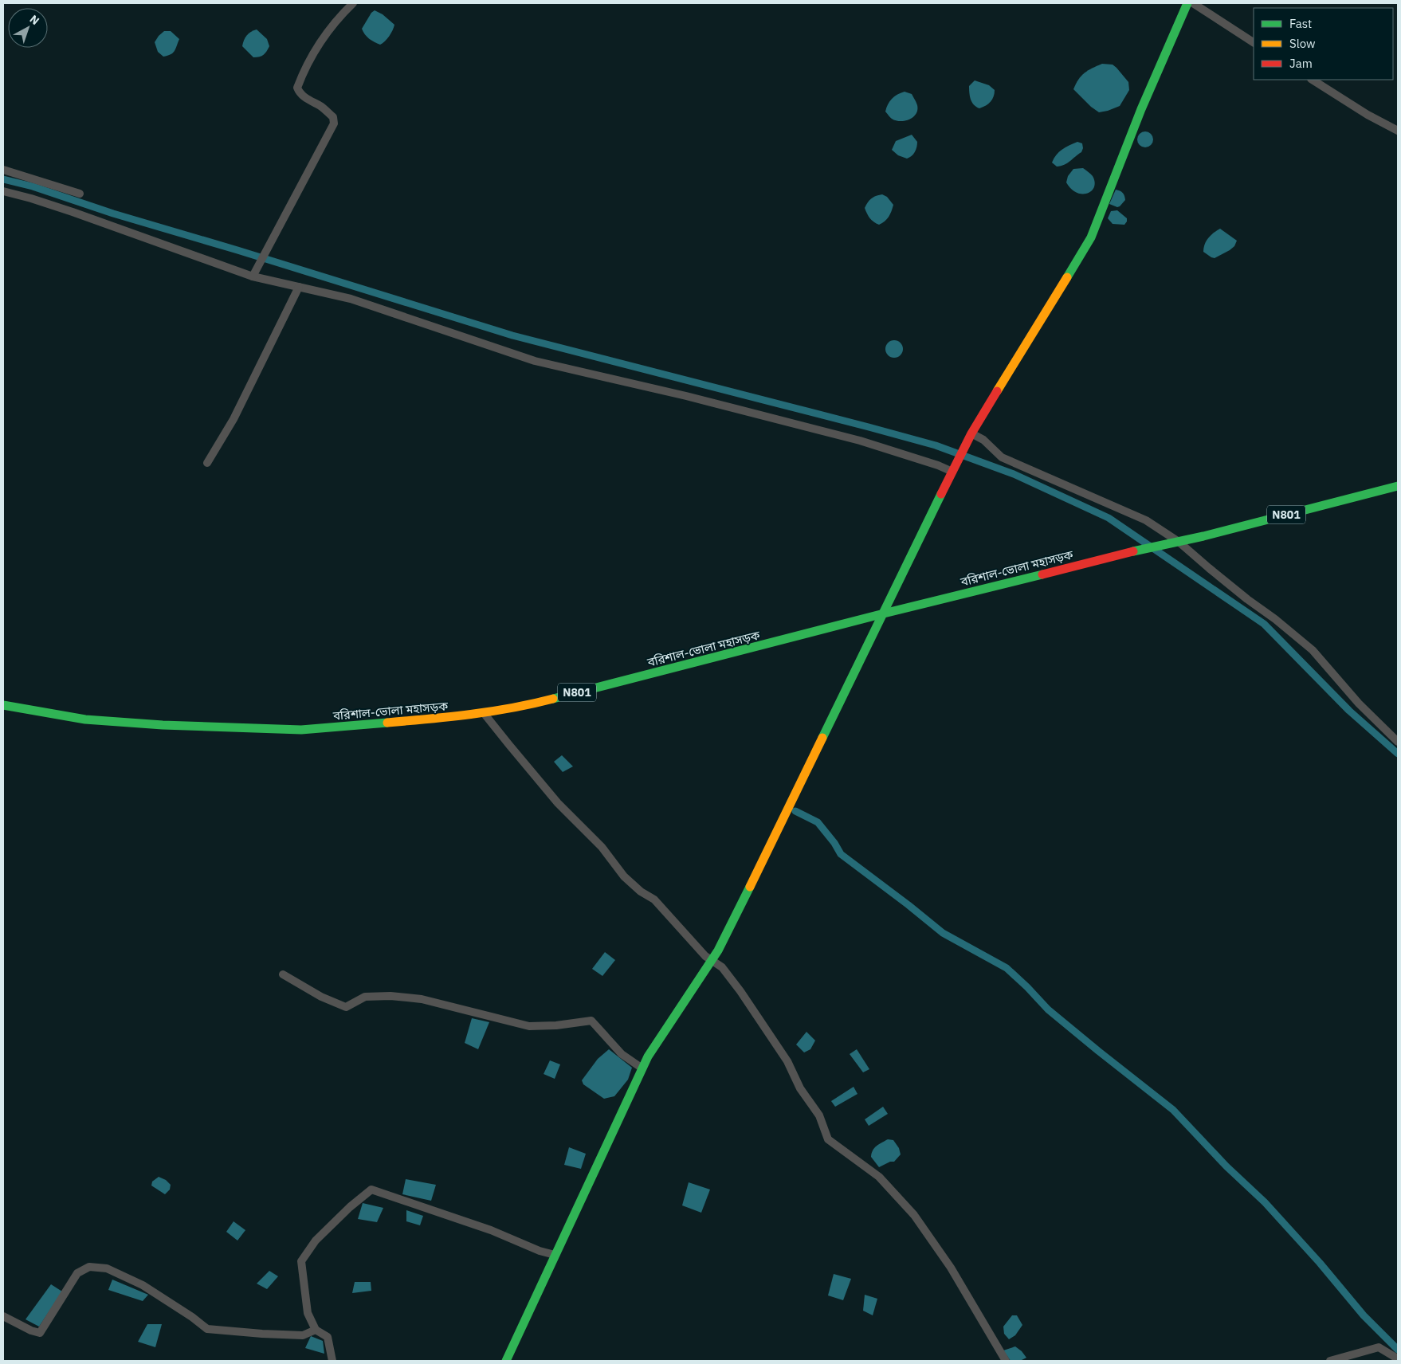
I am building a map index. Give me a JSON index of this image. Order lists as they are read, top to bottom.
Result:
{
  "streets": {
    "main road": ["N801", "বরিশাল-ভোলা মহাসড়ক"]
  },
  "legend": ["Fast", "Slow", "Jam"],
  "north": "top right"
}
